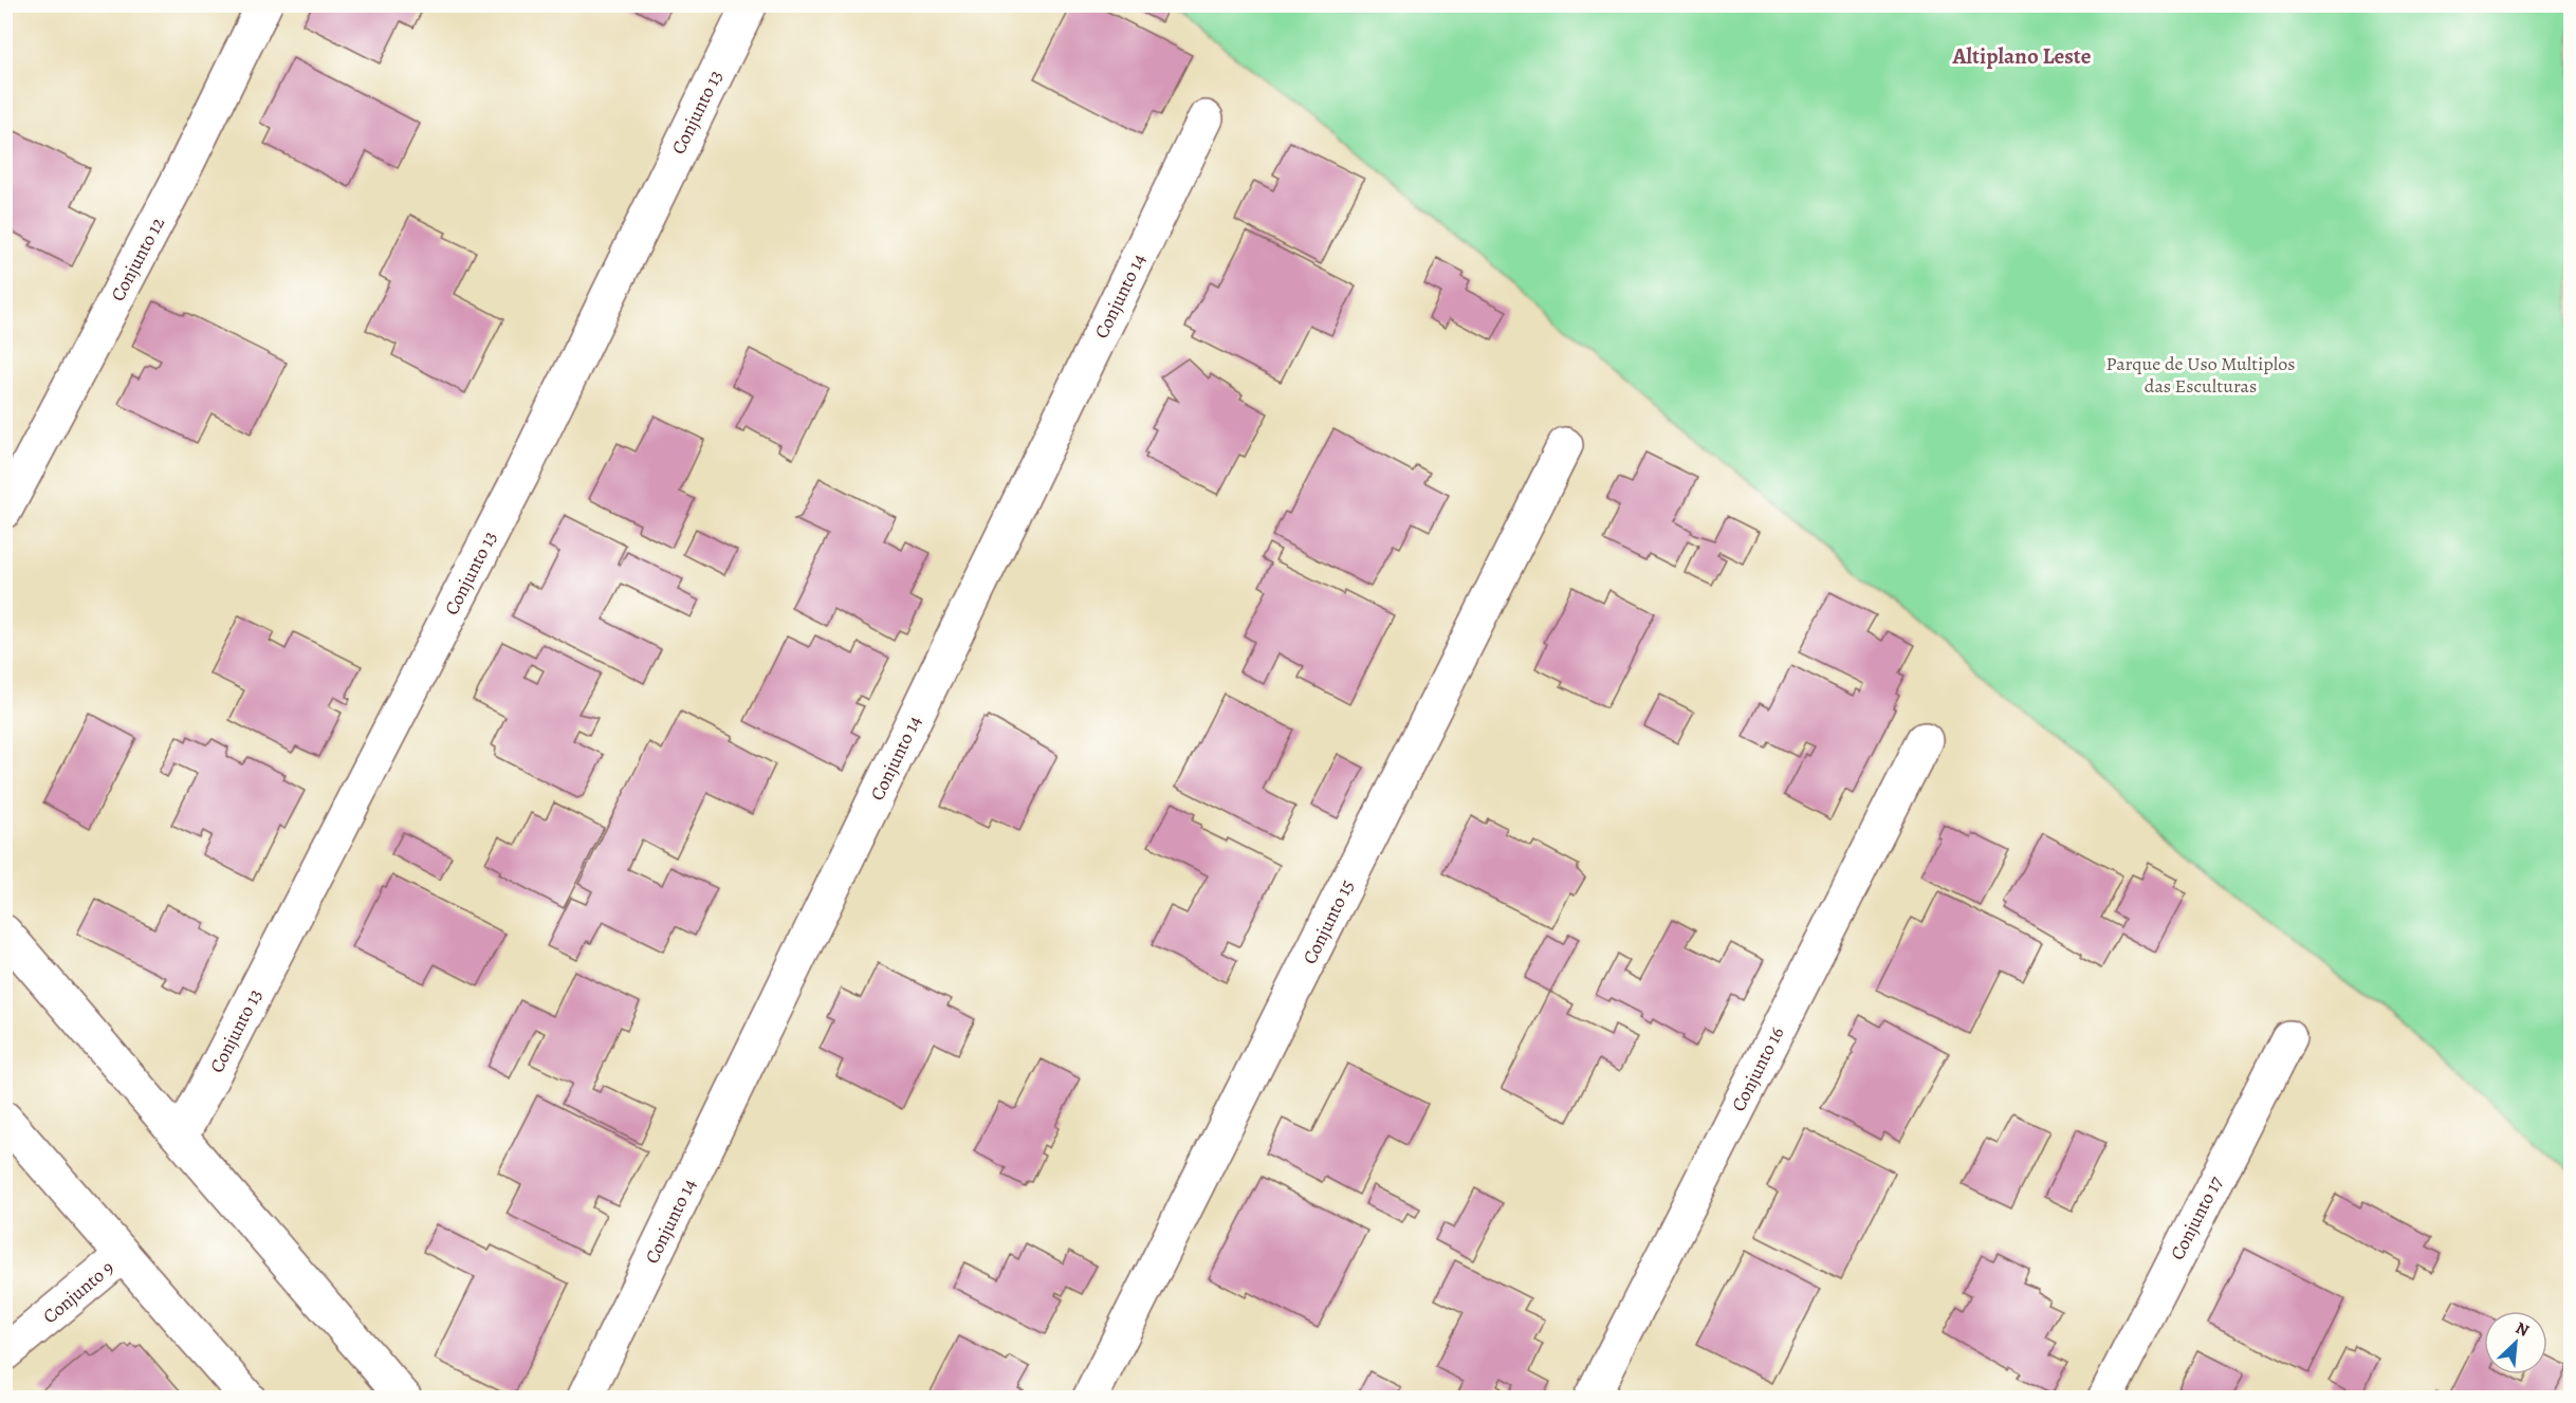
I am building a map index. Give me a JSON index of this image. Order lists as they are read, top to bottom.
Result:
{
  "streets": {
    "street": [
      "Conjunto 13",
      "Conjunto 12",
      "Conjunto 14",
      "Conjunto 15",
      "Conjunto 16",
      "Conjunto 17",
      "Conjunto 9"
    ]
  },
  "districts": ["Altiplano Leste"],
  "parks": ["Parque de Uso Multiplos das Esculturas"],
  "north": "top right"
}
